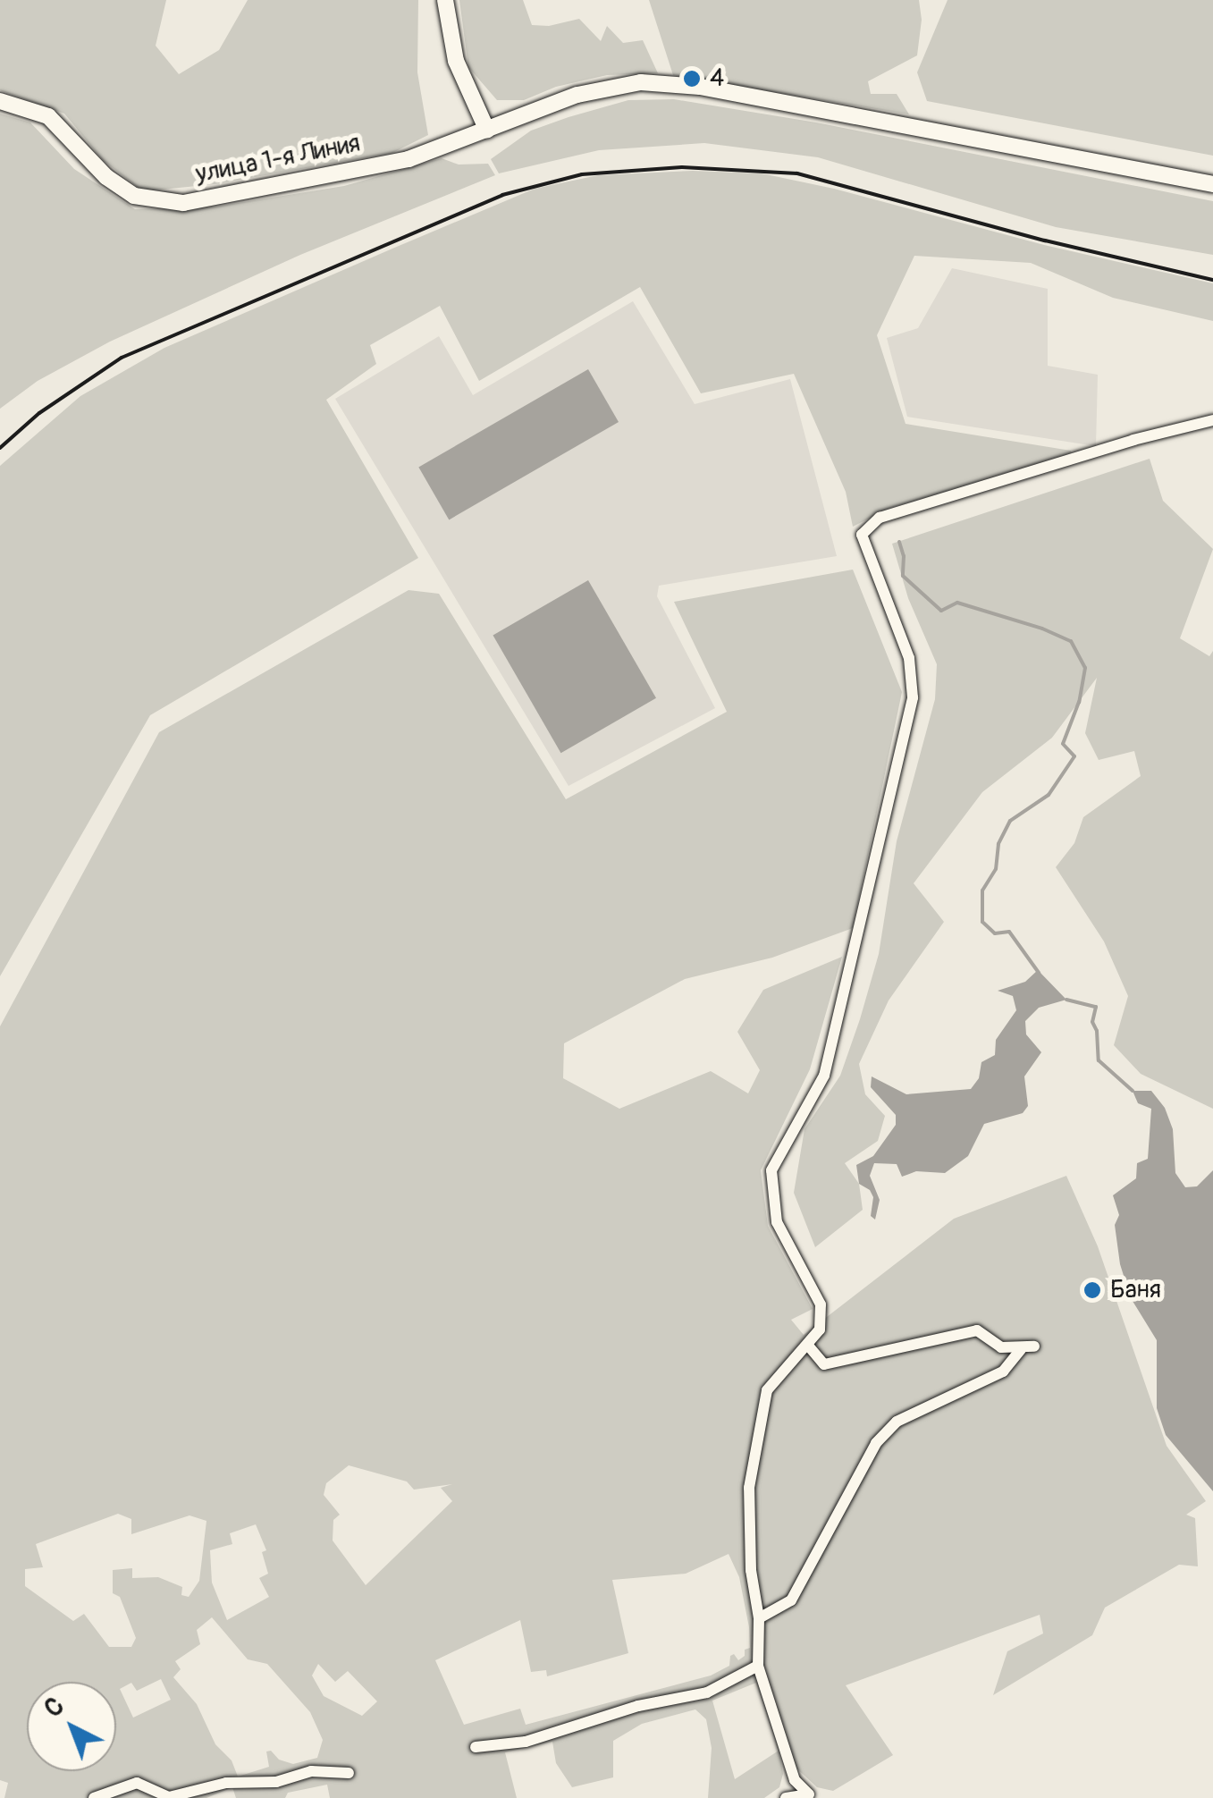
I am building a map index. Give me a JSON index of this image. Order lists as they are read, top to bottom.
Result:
{
  "streets": {
    "main road": ["улица 1-я Линия"]
  },
  "places": ["4", "Баня"],
  "north": "top left"
}
